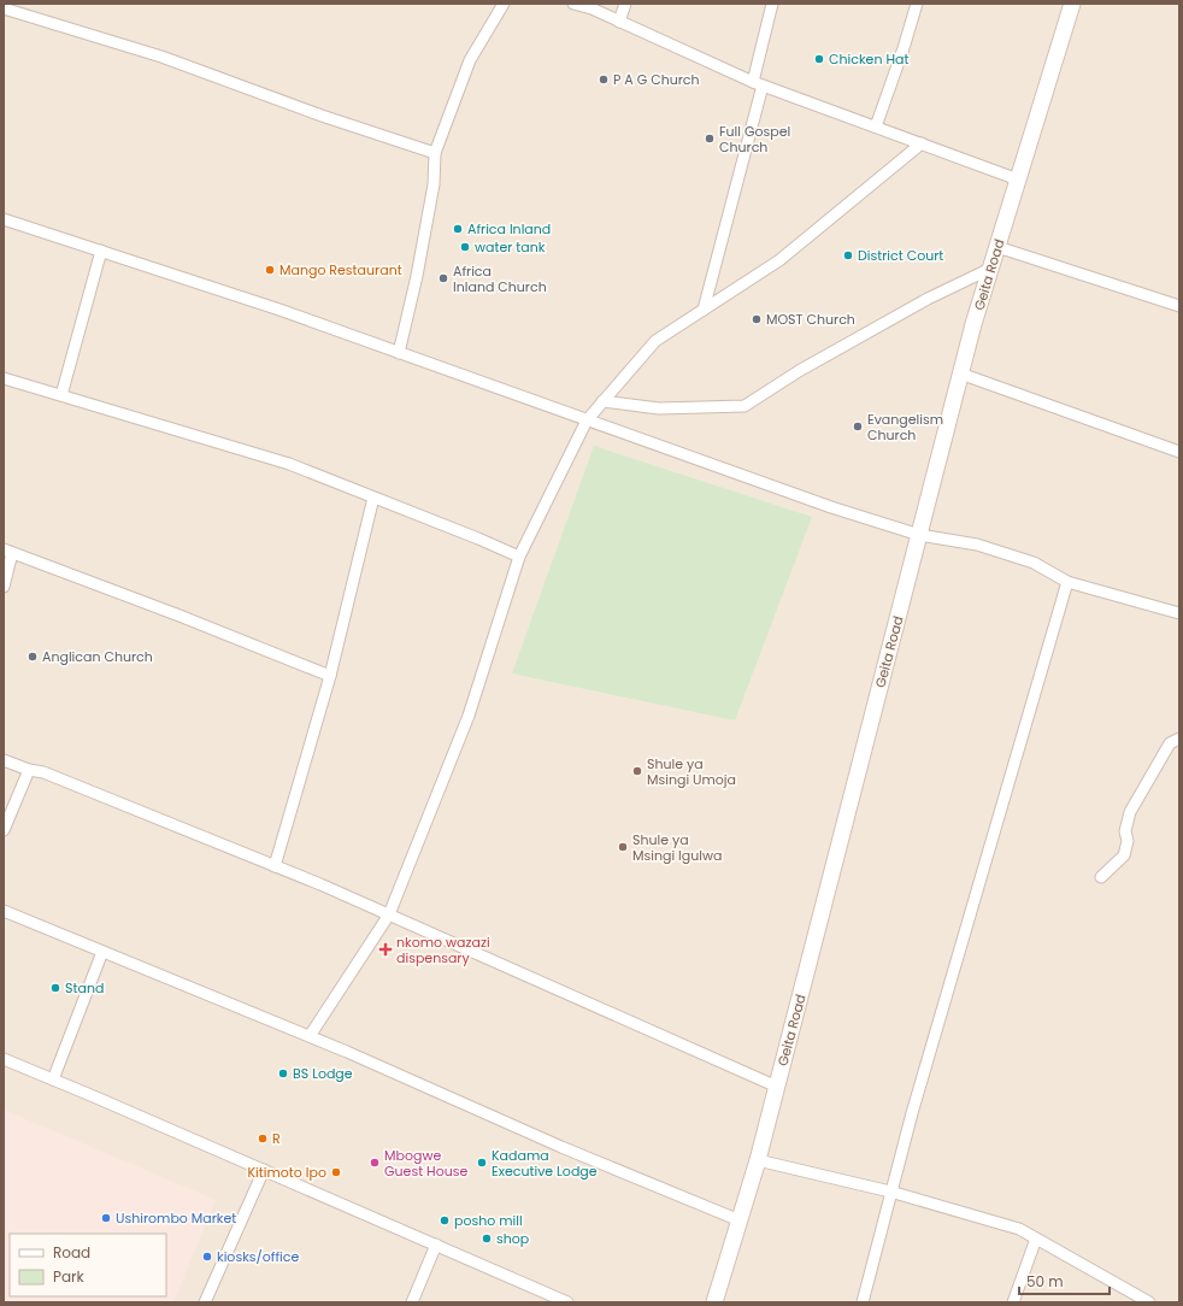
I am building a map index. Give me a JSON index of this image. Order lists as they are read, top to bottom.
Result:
{
  "streets": {
    "main road": ["Geita Road"]
  },
  "places": {
    "other": [
      "Chicken Hat",
      "P A G Church",
      "Full Gospel Church",
      "Africa Inland",
      "water tank",
      "District Court",
      "Mango Restaurant",
      "Africa Inland Church",
      "MOST Church",
      "Evangelism Church",
      "Anglican Church",
      "Shule ya Msingi Umoja",
      "Shule ya Msingi Igulwa",
      "Stand",
      "BS Lodge",
      "R",
      "Mbogwe Guest House",
      "Kadama Executive Lodge",
      "Kitimoto Ipo",
      "Ushirombo Market",
      "posho mill",
      "shop",
      "kiosks/office"
    ],
    "health": ["nkomo wazazi dispensary"]
  },
  "legend": ["Road", "Park"],
  "scale_bar": "50 m"
}
